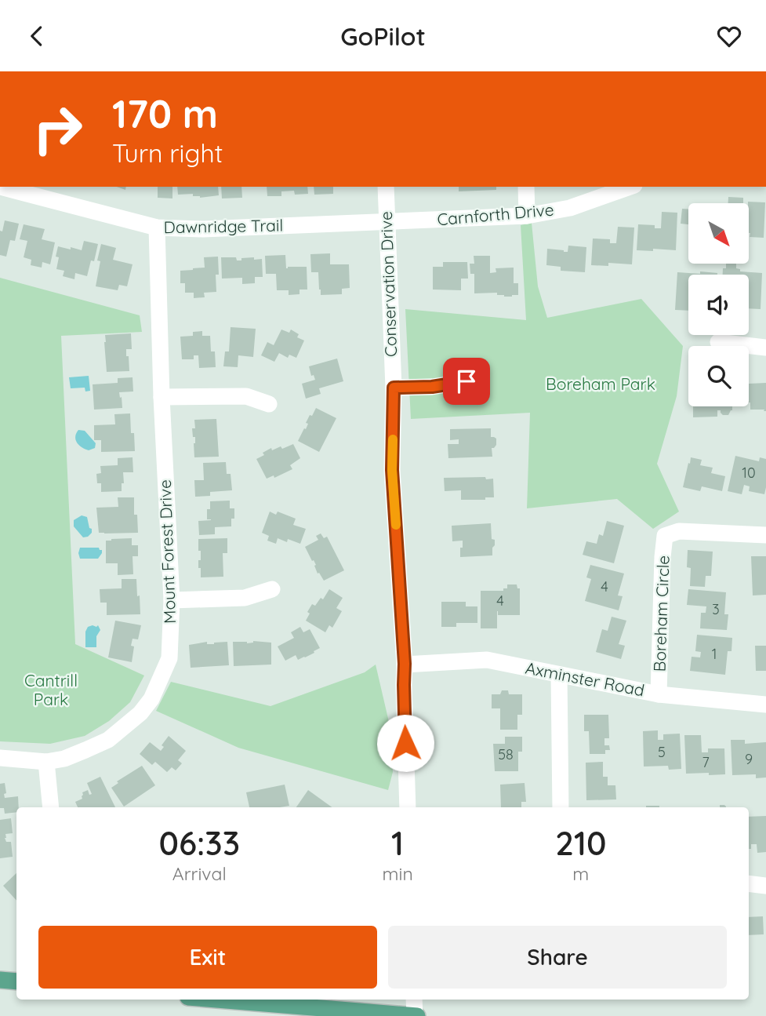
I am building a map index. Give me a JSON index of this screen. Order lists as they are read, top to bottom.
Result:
{
  "streets": {
    "street": [
      "Carnforth Drive",
      "Dawnridge Trail",
      "Conservation Drive",
      "Mount Forest Drive",
      "Boreham Circle",
      "Axminster Road"
    ]
  },
  "crossings": [
    ["Carnforth Drive", "Dawnridge Trail"],
    ["Carnforth Drive", "Conservation Drive"],
    ["Dawnridge Trail", "Conservation Drive"],
    ["Dawnridge Trail", "Mount Forest Drive"],
    ["Conservation Drive", "Axminster Road"],
    ["Boreham Circle", "Axminster Road"]
  ],
  "parks": ["Boreham Park", "Cantrill Park"],
  "house_numbers": [
    "10",
    "4",
    "4",
    "3",
    "1",
    "5",
    "58",
    "9",
    "7"
  ],
  "north": "bottom right",
  "page": {
    "header": "GoPilot",
    "turn": ["170 m", "Turn right"],
    "eta": [
      "06:33",
      "Arrival",
      "1",
      "min",
      "210",
      "m"
    ],
    "buttons": ["Exit", "Share"]
  }
}
